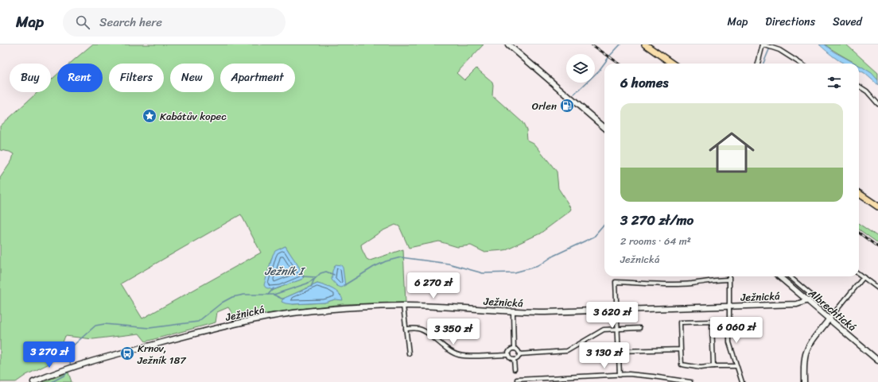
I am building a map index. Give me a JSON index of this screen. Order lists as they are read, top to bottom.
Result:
{
  "streets": {
    "street": ["Ježnická", "Albrechtická"]
  },
  "crossings": [
    ["Ježnická", "Albrechtická"]
  ],
  "water": ["Ježník I"],
  "places": {
    "fuel station": ["Orlen"],
    "place": ["Kabátův kopec"],
    "bus stop": ["Krnov, Ježník 187"]
  },
  "page": {
    "header": "Map",
    "search": "Search here",
    "nav": ["Map", "Directions", "Saved"],
    "chip": [
      "Buy",
      "Rent",
      "Filters",
      "New",
      "Apartment"
    ],
    "heading": "6 homes",
    "list": [
      {
        "name": "3 270 zł/mo",
        "note": "2 rooms · 64 m² · Ježnická"
      }
    ],
    "price": [
      "6 270 zł",
      "3 620 zł",
      "6 060 zł",
      "3 350 zł",
      "3 270 zł",
      "3 130 zł"
    ]
  }
}
